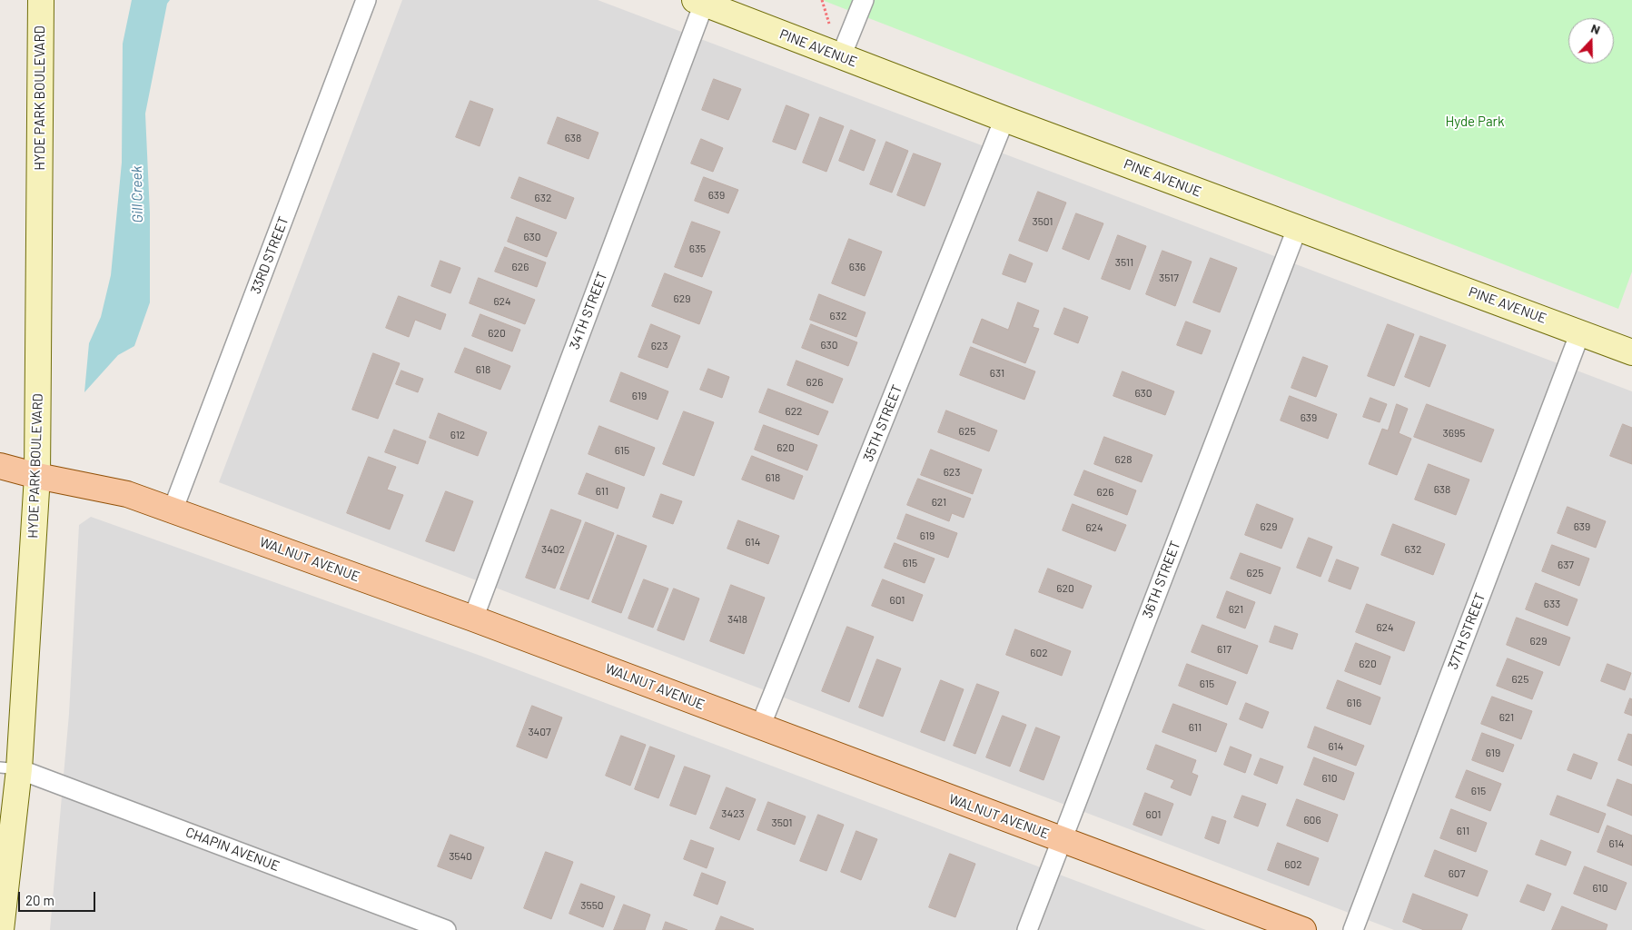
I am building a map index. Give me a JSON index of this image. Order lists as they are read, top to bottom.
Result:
{
  "streets": {
    "main road": ["PINE AVENUE", "HYDE PARK BOULEVARD", "WALNUT AVENUE"],
    "street": [
      "33RD STREET",
      "34TH STREET",
      "35TH STREET",
      "36TH STREET",
      "37TH STREET",
      "CHAPIN AVENUE"
    ]
  },
  "crossings": [
    ["PINE AVENUE", "34TH STREET"],
    ["PINE AVENUE", "35TH STREET"],
    ["PINE AVENUE", "36TH STREET"],
    ["PINE AVENUE", "37TH STREET"],
    ["HYDE PARK BOULEVARD", "WALNUT AVENUE"],
    ["HYDE PARK BOULEVARD", "CHAPIN AVENUE"],
    ["33RD STREET", "WALNUT AVENUE"],
    ["34TH STREET", "WALNUT AVENUE"],
    ["35TH STREET", "WALNUT AVENUE"],
    ["WALNUT AVENUE", "36TH STREET"]
  ],
  "water": ["Gill Creek"],
  "parks": ["Hyde Park"],
  "house_numbers": [
    "638",
    "639",
    "632",
    "3501",
    "630",
    "635",
    "3511",
    "626",
    "636",
    "3517",
    "629",
    "624",
    "632",
    "620",
    "630",
    "623",
    "618",
    "631",
    "626",
    "630",
    "619",
    "622",
    "639",
    "625",
    "3695",
    "612",
    "620",
    "615",
    "628",
    "623",
    "618",
    "638",
    "611",
    "626",
    "621",
    "629",
    "639",
    "624",
    "619",
    "614",
    "3402",
    "632",
    "615",
    "637",
    "625",
    "620",
    "601",
    "633",
    "621",
    "3418",
    "624",
    "629",
    "617",
    "602",
    "620",
    "625",
    "615",
    "616",
    "621",
    "611",
    "3407",
    "614",
    "619",
    "610",
    "615",
    "3423",
    "601",
    "606",
    "3501",
    "611",
    "614",
    "3540",
    "602",
    "607",
    "610",
    "3550"
  ],
  "scale_bar": "20 m",
  "north": "top"
}
